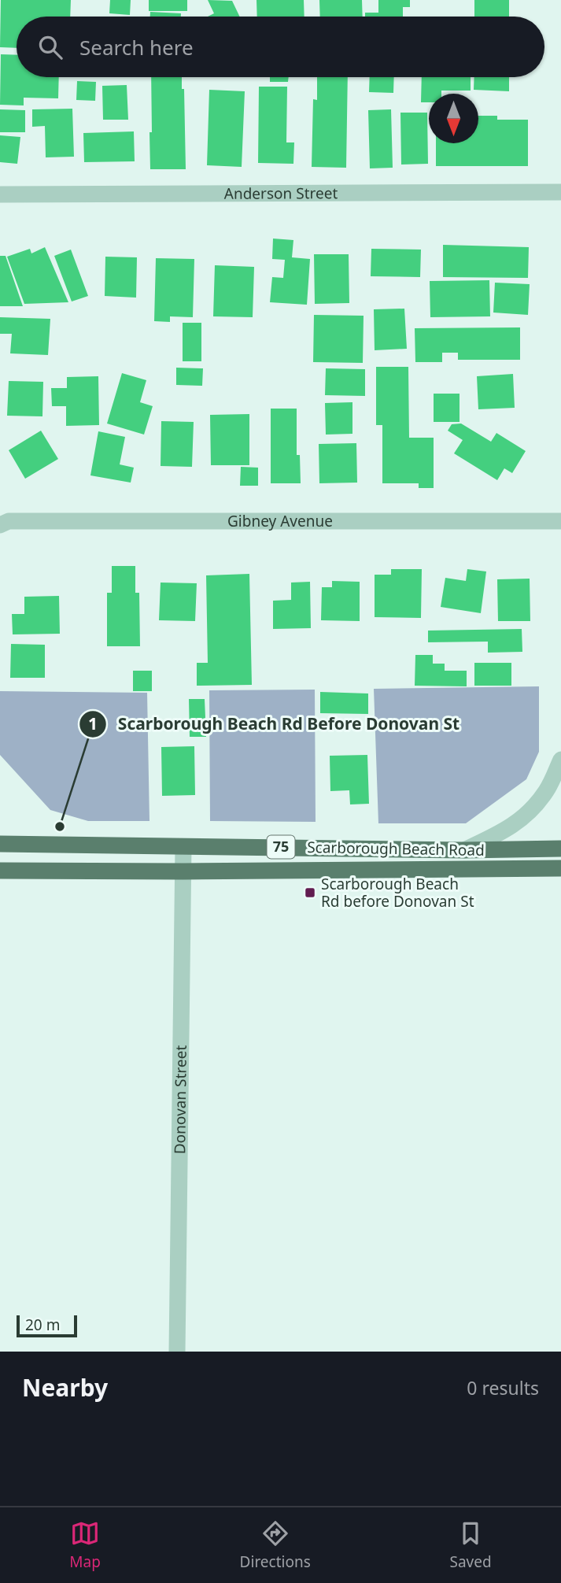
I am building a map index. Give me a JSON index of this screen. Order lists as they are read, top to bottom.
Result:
{
  "streets": {
    "main road": ["75", "Scarborough Beach Road"],
    "street": ["Anderson Street", "Gibney Avenue", "Donovan Street"]
  },
  "crossings": [
    ["Scarborough Beach Road", "Donovan Street"]
  ],
  "places": {
    "other": ["Scarborough Beach Rd Before Donovan St"],
    "transit": ["Scarborough Beach Rd before Donovan St"]
  },
  "scale_bar": "20 m",
  "north": "bottom",
  "page": {
    "search": "Search here",
    "scale": "20 m",
    "heading": ["Nearby", "0 results"],
    "nav": ["Map", "Directions", "Saved"]
  }
}
